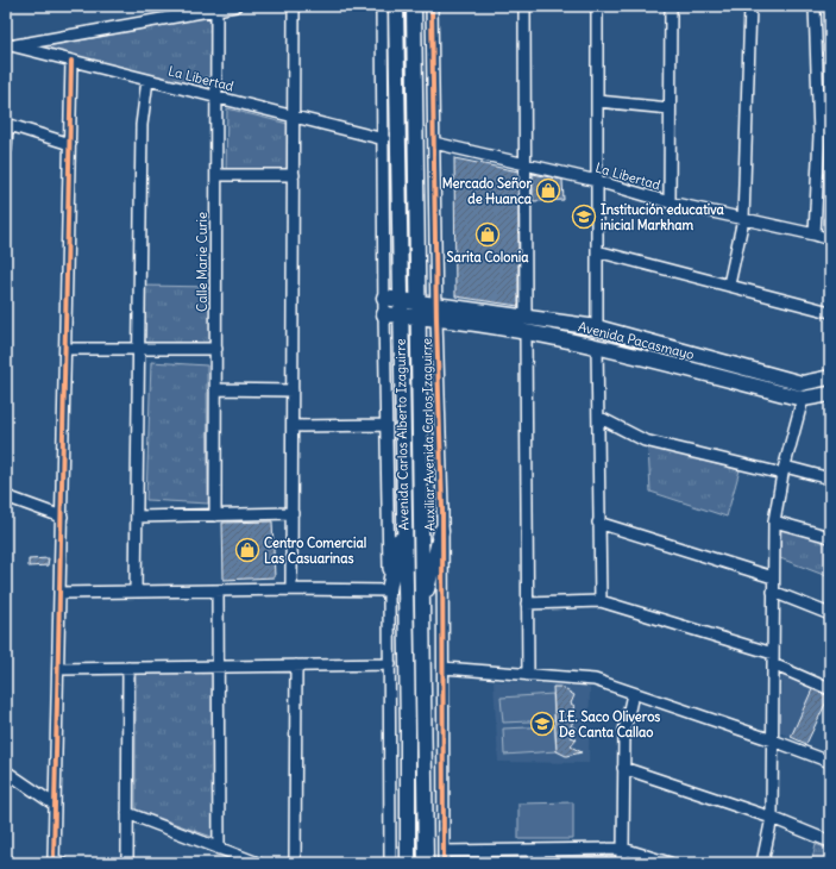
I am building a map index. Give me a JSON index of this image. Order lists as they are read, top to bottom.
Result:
{
  "streets": {
    "main road": ["Avenida Pacasmayo", "Avenida Carlos Alberto Izaguirre"],
    "street": ["La Libertad", "Calle Marie Curie", "Auxiliar Avenida Carlos Izaguirre"]
  },
  "crossings": [
    ["La Libertad", "Calle Marie Curie"],
    ["La Libertad", "Auxiliar Avenida Carlos Izaguirre"],
    ["Avenida Pacasmayo", "Avenida Carlos Alberto Izaguirre"],
    ["Avenida Pacasmayo", "Auxiliar Avenida Carlos Izaguirre"]
  ],
  "places": {
    "shop": ["Mercado Señor de Huanca", "Sarita Colonia", "Centro Comercial Las Casuarinas"],
    "school or university": ["Institución educativa inicial Markham", "I.E. Saco Oliveros De Canta Callao"]
  }
}
